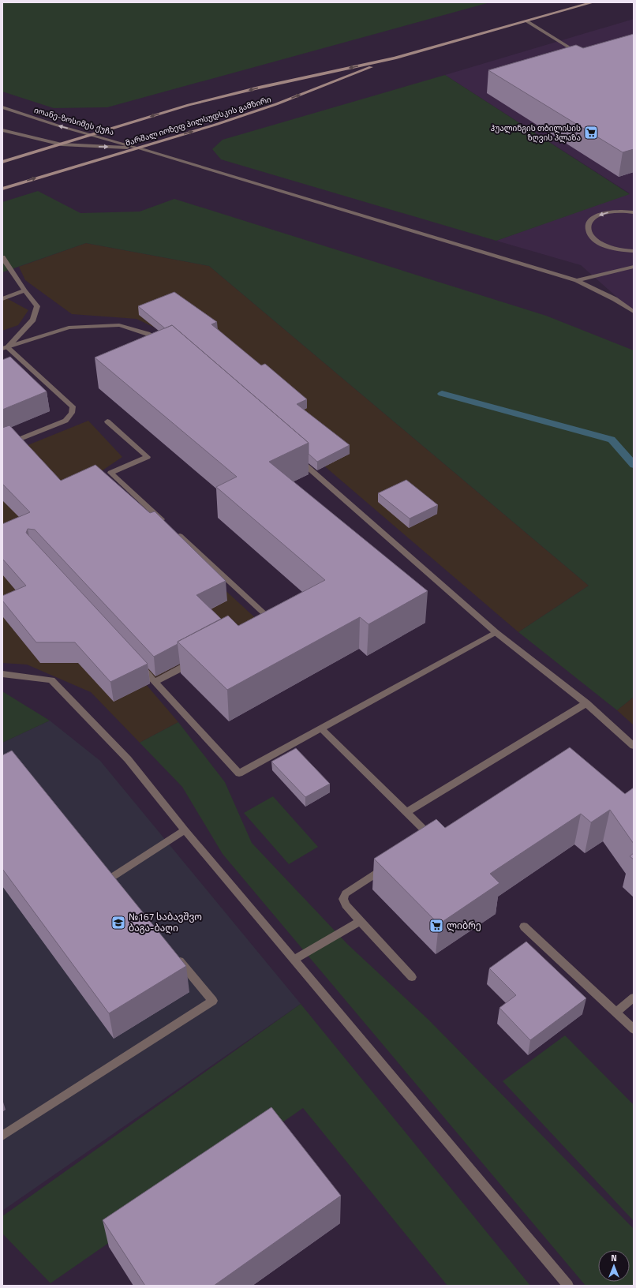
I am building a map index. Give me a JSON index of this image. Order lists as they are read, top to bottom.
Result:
{
  "streets": {
    "main road": ["მარშალ იოზეფ პილსუდსკის გამზირი"],
    "street": ["იოანე-ზოსიმეს ქუჩა"]
  },
  "crossings": [
    ["იოანე-ზოსიმეს ქუჩა", "მარშალ იოზეფ პილსუდსკის გამზირი"]
  ],
  "places": {
    "supermarket": ["ჰუალინგის თბილისის ზღვის პლაზა", "ლიბრე"],
    "school or university": ["№167 საბავშვო ბაგა-ბაღი"]
  },
  "north": "top"
}
